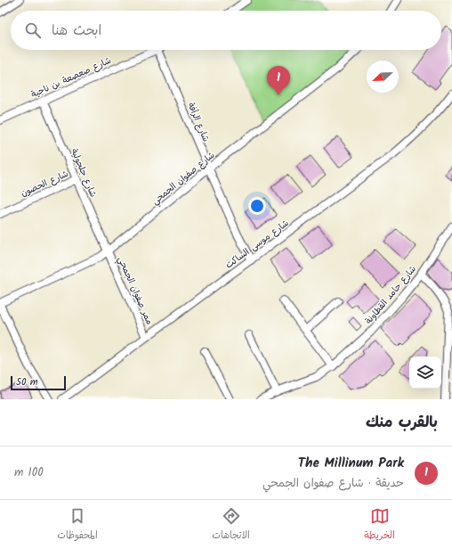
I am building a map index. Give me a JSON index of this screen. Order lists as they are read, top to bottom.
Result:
{
  "streets": {
    "street": [
      "شارع صعصعة بن ناجية",
      "شارع الرأفة",
      "شارع جلجولية",
      "شارع صفوان الجمحي",
      "شارع الحصون",
      "شارع موسى الساكت",
      "ممر صفوان الجمحي",
      "شارع حامد القطاونة"
    ]
  },
  "crossings": [
    ["شارع صعصعة بن ناجية", "شارع الرأفة"],
    ["شارع صعصعة بن ناجية", "شارع جلجولية"],
    ["شارع الرأفة", "شارع صفوان الجمحي"],
    ["شارع الرأفة", "شارع موسى الساكت"],
    ["شارع جلجولية", "شارع صفوان الجمحي"],
    ["شارع جلجولية", "شارع الحصون"],
    ["شارع جلجولية", "ممر صفوان الجمحي"],
    ["شارع صفوان الجمحي", "ممر صفوان الجمحي"],
    ["شارع موسى الساكت", "ممر صفوان الجمحي"]
  ],
  "scale_bar": "50 m",
  "north": "bottom left",
  "page": {
    "search": "ابحث هنا",
    "pins": "1",
    "scale": "50 m",
    "heading": "بالقرب منك",
    "list": [
      {
        "mark": "1",
        "name": "The Millinum Park",
        "note": "حديقة · شارع صفوان الجمحي",
        "value": "100 m"
      }
    ],
    "nav": ["الخريطة", "الاتجاهات", "المحفوظات"]
  }
}
